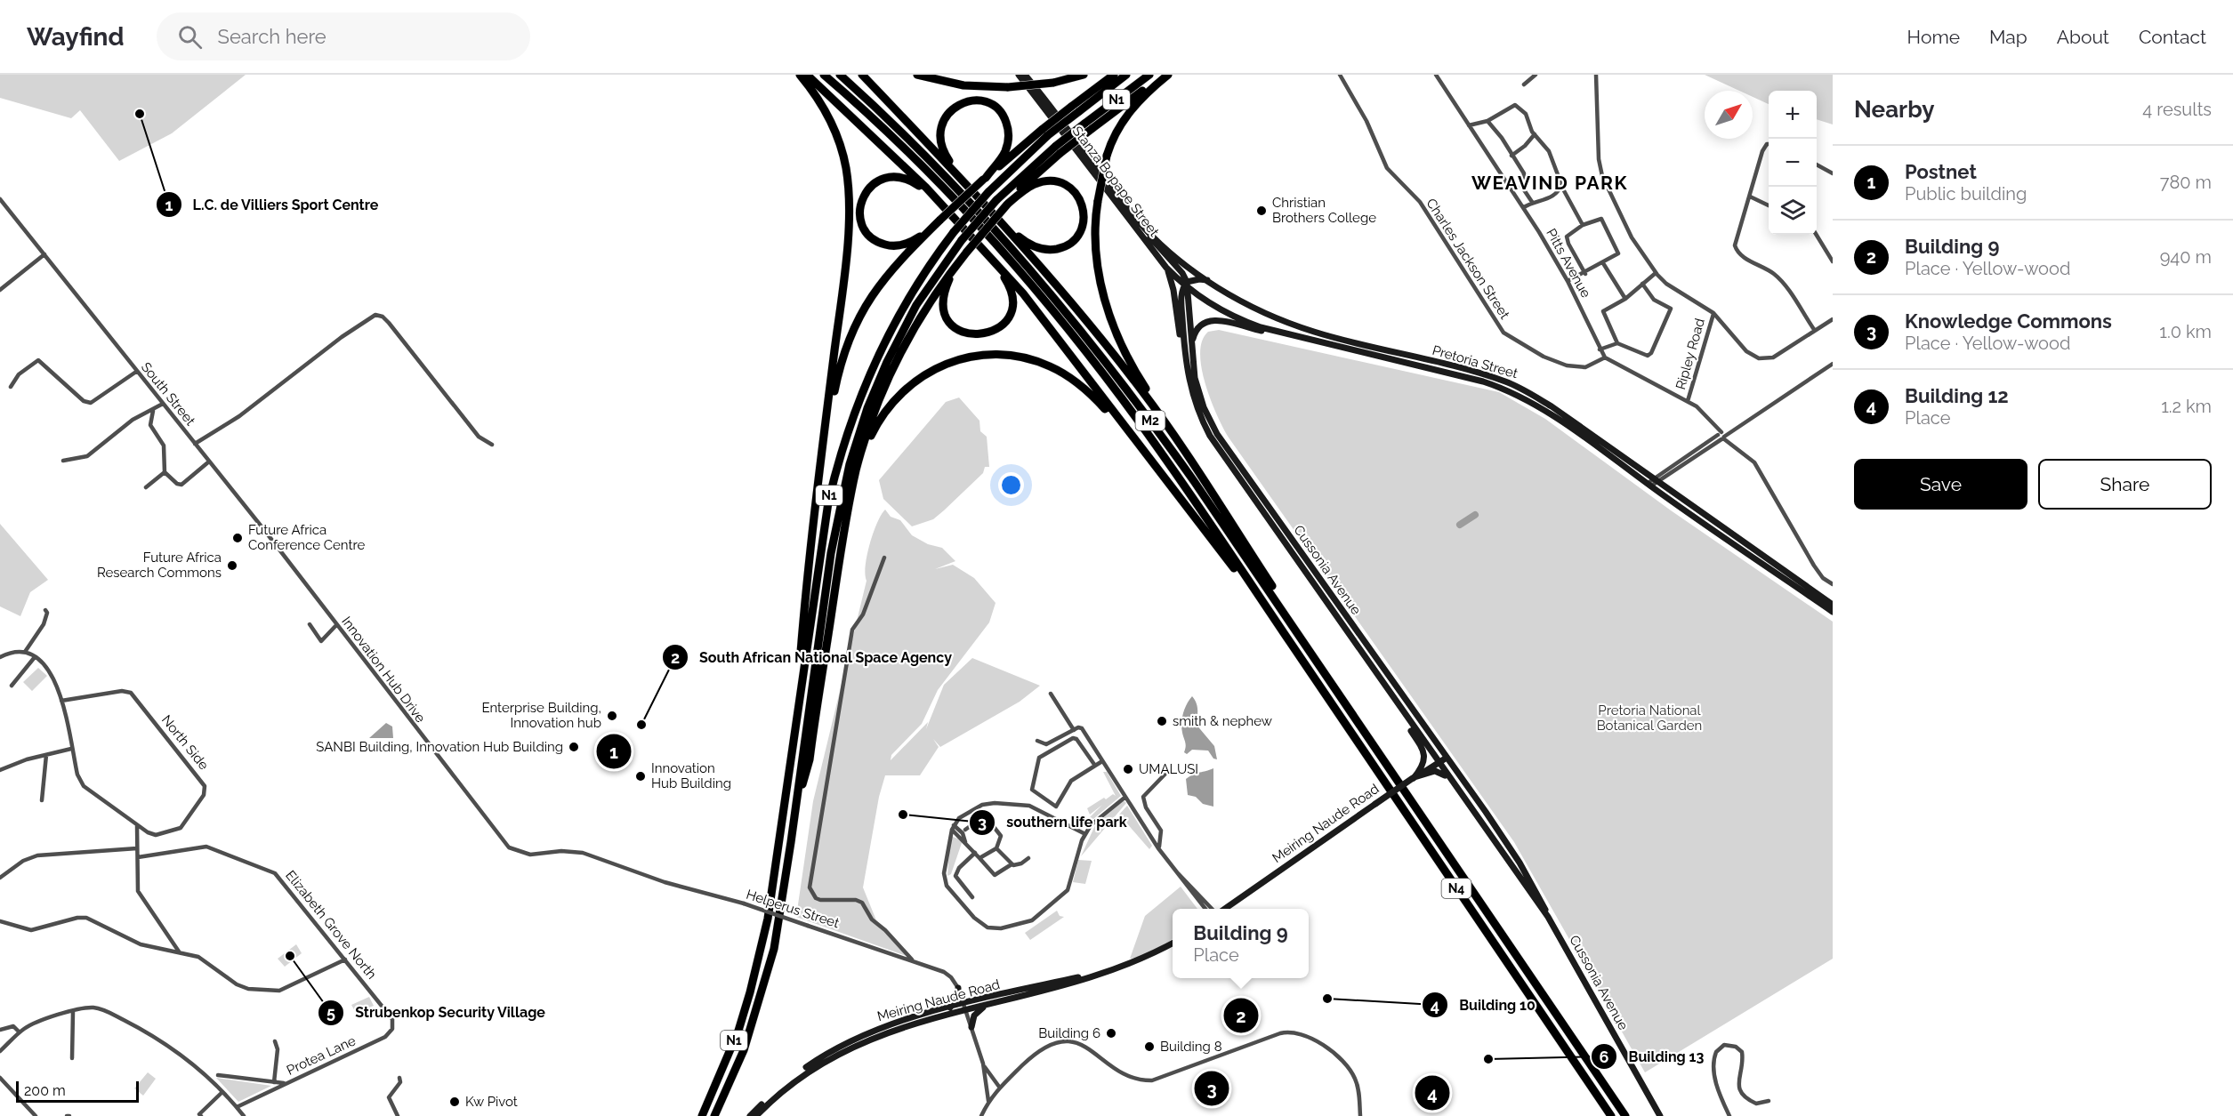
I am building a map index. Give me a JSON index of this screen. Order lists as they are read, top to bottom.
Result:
{
  "streets": {
    "highway": ["N1", "M2", "N4"],
    "main road": [
      "Stanza Bopape Street",
      "Pretoria Street",
      "Cussonia Avenue",
      "Meiring Naude Road"
    ],
    "street": [
      "Charles Jackson Street",
      "Pitts Avenue",
      "Ripley Road",
      "South Street",
      "Innovation Hub Drive",
      "North Side",
      "Helperus Street",
      "Elizabeth Grove North",
      "Protea Lane"
    ]
  },
  "crossings": [
    ["Stanza Bopape Street", "Pretoria Street"],
    ["Stanza Bopape Street", "Cussonia Avenue"],
    ["Charles Jackson Street", "Pitts Avenue"],
    ["Pitts Avenue", "Ripley Road"],
    ["South Street", "Innovation Hub Drive"],
    ["M2", "N4"],
    ["Cussonia Avenue", "Meiring Naude Road"],
    ["Innovation Hub Drive", "Helperus Street"],
    ["Elizabeth Grove North", "Protea Lane"]
  ],
  "districts": ["WEAVIND PARK"],
  "parks": ["Pretoria National Botanical Garden"],
  "places": [
    "L.C. de Villiers Sport Centre",
    "Christian Brothers College",
    "Future Africa Conference Centre",
    "Future Africa Research Commons",
    "Enterprise Building, Innovation hub",
    "smith & nephew",
    "South African National Space Agency",
    "SANBI Building, Innovation Hub Building",
    "UMALUSI",
    "Innovation Hub Building",
    "southern life park",
    "Strubenkop Security Village",
    "Building 10",
    "Building 6",
    "Building 8",
    "Building 13",
    "Kw Pivot"
  ],
  "scale_bar": "200 m",
  "north": "top right",
  "page": {
    "header": "Wayfind",
    "search": "Search here",
    "nav": [
      "Home",
      "Map",
      "About",
      "Contact"
    ],
    "heading": ["Nearby", "4 results"],
    "map_buttons": ["+", "−"],
    "list": [
      {
        "mark": "1",
        "name": "Postnet",
        "note": "Public building",
        "value": "780 m"
      },
      {
        "mark": "2",
        "name": "Building 9",
        "note": "Place · Yellow-wood",
        "value": "940 m"
      },
      {
        "mark": "3",
        "name": "Knowledge Commons",
        "note": "Place · Yellow-wood",
        "value": "1.0 km"
      },
      {
        "mark": "4",
        "name": "Building 12",
        "note": "Place",
        "value": "1.2 km"
      }
    ],
    "buttons": ["Save", "Share"],
    "pins": [
      "1",
      "2",
      "3",
      "4"
    ],
    "popup": ["Building 9", "Place"],
    "scale": "200 m"
  }
}
